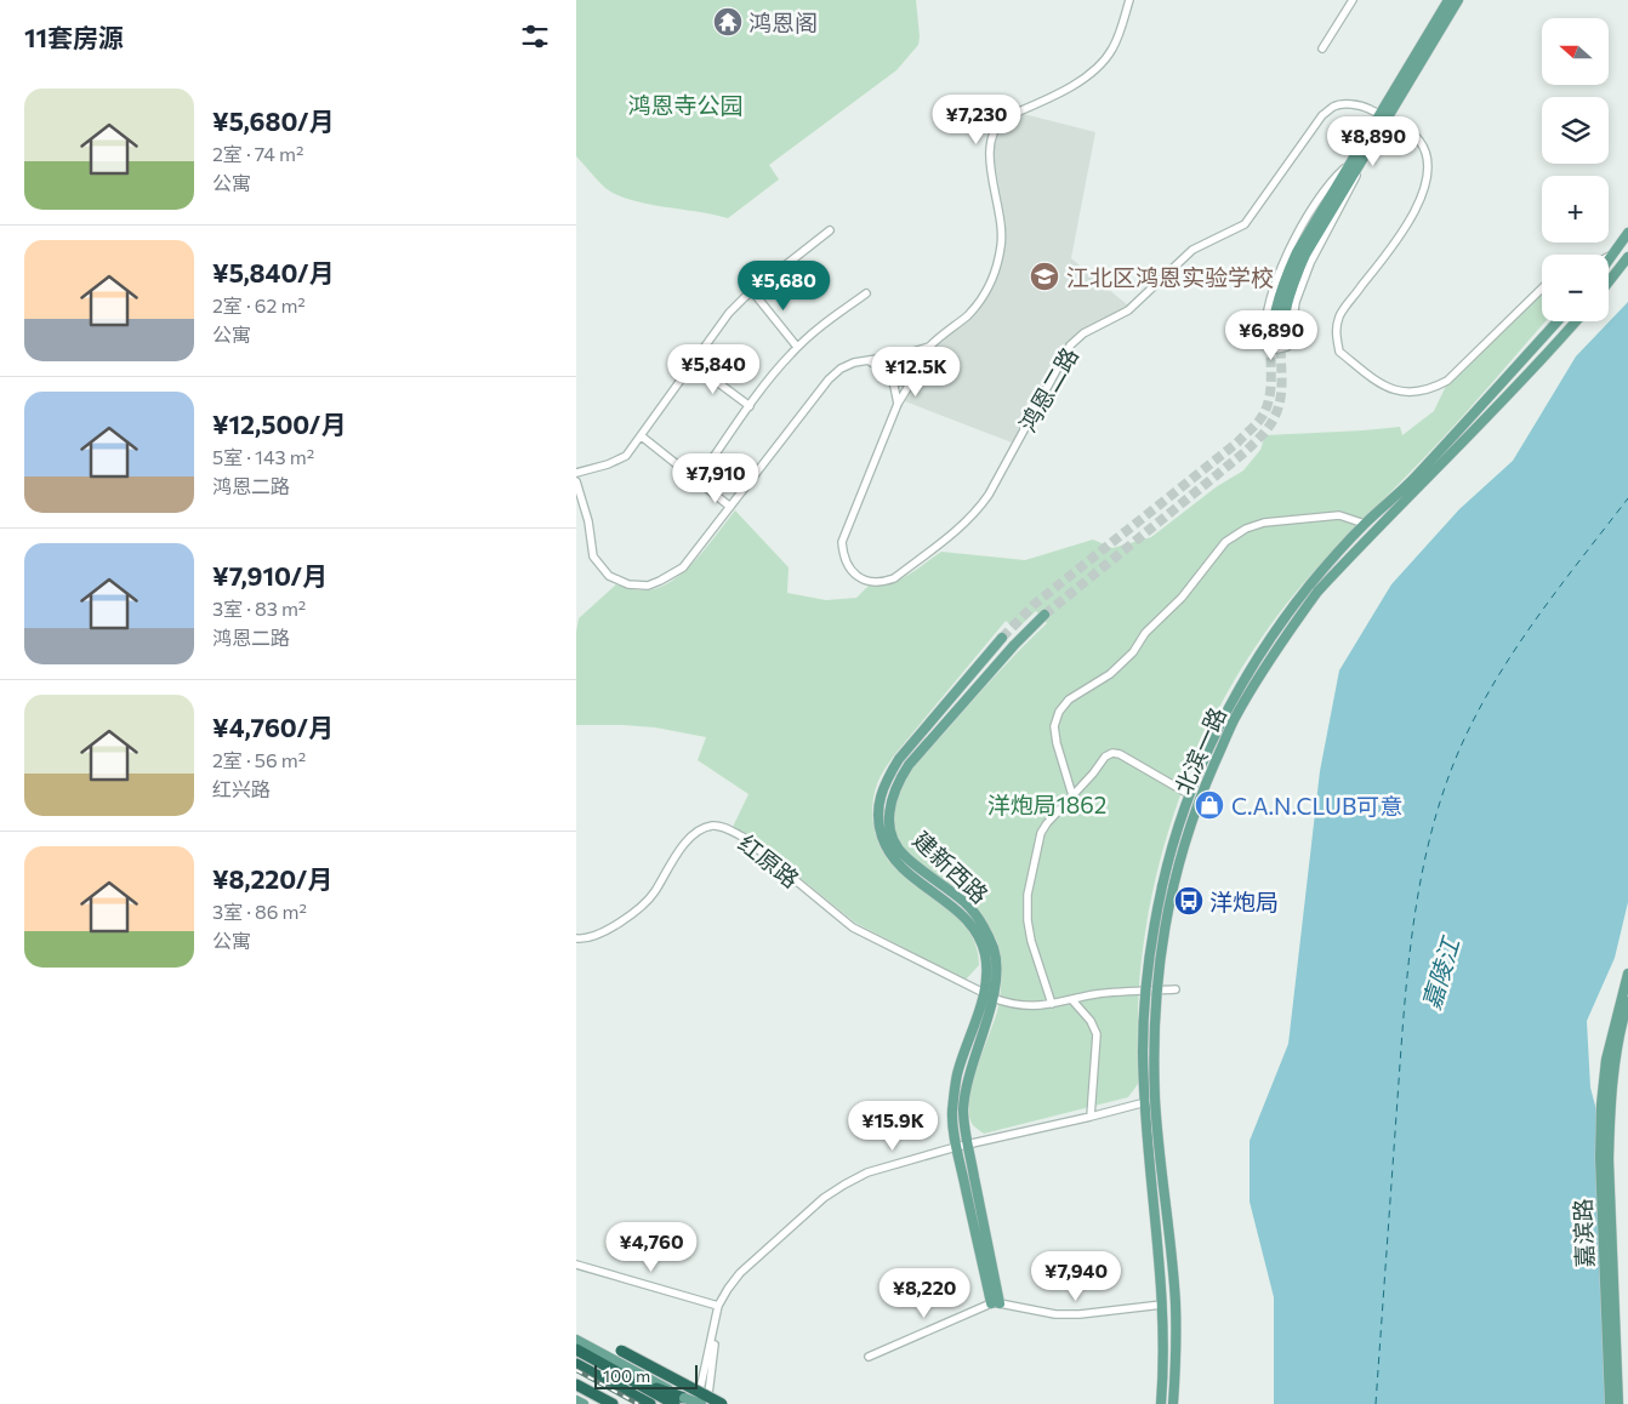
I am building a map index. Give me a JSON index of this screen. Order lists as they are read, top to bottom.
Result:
{
  "streets": {
    "main road": ["北滨一路", "建新西路", "嘉滨路"],
    "street": ["鸿恩二路", "红原路"]
  },
  "crossings": [
    ["红原路", "建新西路"]
  ],
  "water": ["嘉陵江"],
  "parks": ["鸿恩寺公园", "洋炮局1862"],
  "places": {
    "temple": ["鸿恩阁"],
    "school or university": ["江北区鸿恩实验学校"],
    "shop": ["C.A.N.CLUB可意"],
    "bus stop": ["洋炮局"]
  },
  "scale_bar": "100 m",
  "north": "left",
  "page": {
    "heading": "11套房源",
    "map_buttons": ["+", "−"],
    "list": [
      {
        "name": "¥5,680/月",
        "note": "2室 · 74 m² · 公寓"
      },
      {
        "name": "¥5,840/月",
        "note": "2室 · 62 m² · 公寓"
      },
      {
        "name": "¥12,500/月",
        "note": "5室 · 143 m² · 鸿恩二路"
      },
      {
        "name": "¥7,910/月",
        "note": "3室 · 83 m² · 鸿恩二路"
      },
      {
        "name": "¥4,760/月",
        "note": "2室 · 56 m² · 红兴路"
      },
      {
        "name": "¥8,220/月",
        "note": "3室 · 86 m² · 公寓"
      }
    ],
    "price": [
      "¥7,230",
      "¥8,890",
      "¥5,680",
      "¥6,890",
      "¥5,840",
      "¥12.5K",
      "¥7,910",
      "¥15.9K",
      "¥4,760",
      "¥7,940",
      "¥8,220"
    ],
    "scale": "100 m"
  }
}
